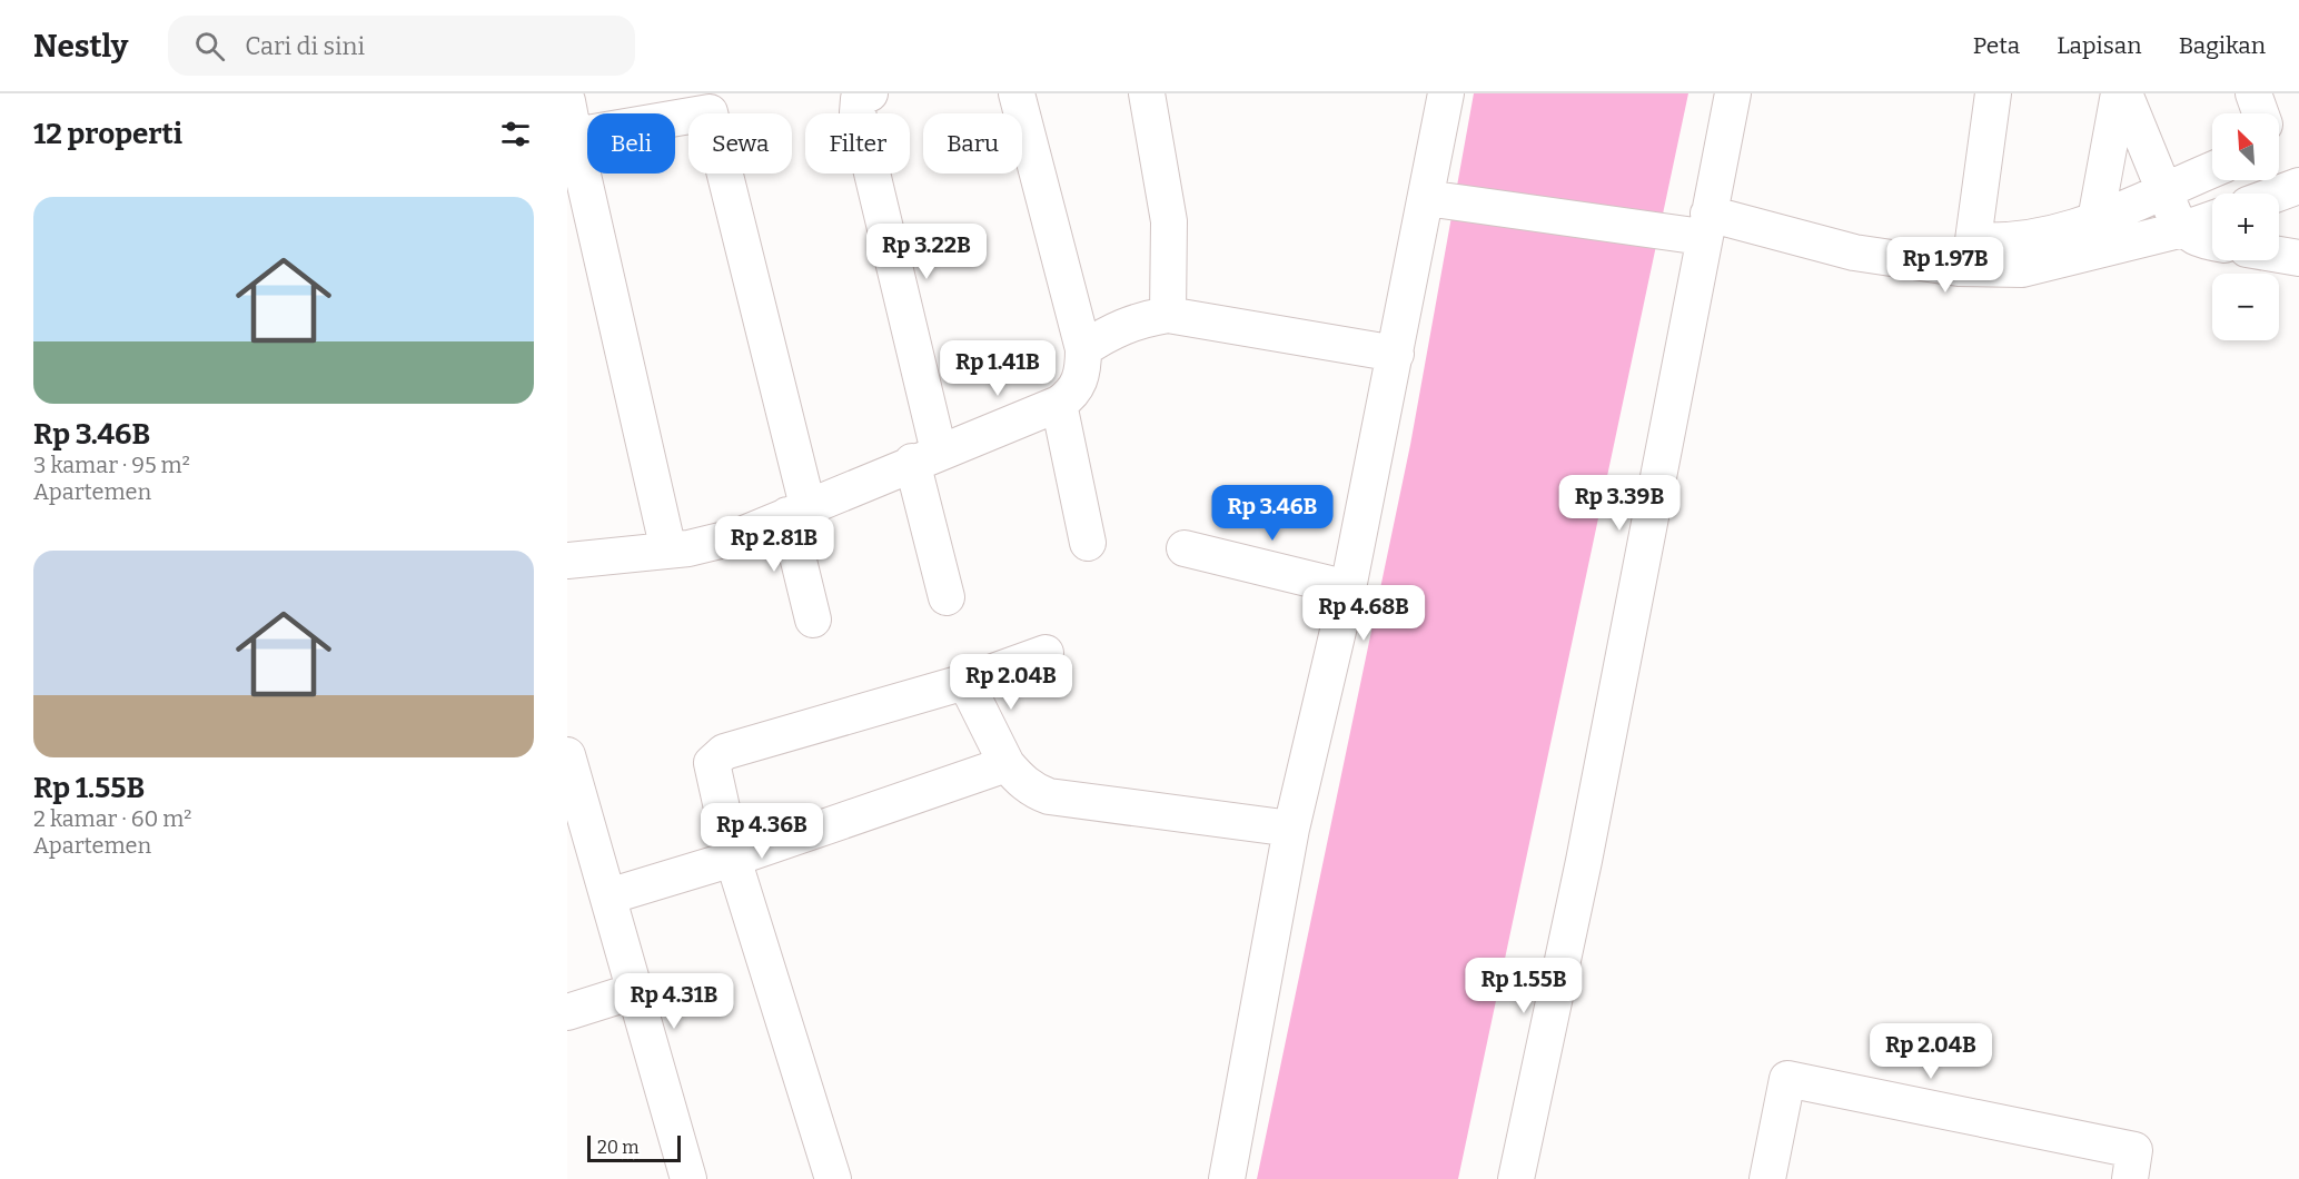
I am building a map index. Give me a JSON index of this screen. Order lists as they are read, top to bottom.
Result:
{
  "scale_bar": "20 m",
  "north": "top left",
  "page": {
    "header": "Nestly",
    "search": "Cari di sini",
    "nav": ["Peta", "Lapisan", "Bagikan"],
    "heading": "12 properti",
    "map_buttons": ["+", "−"],
    "chip": [
      "Beli",
      "Sewa",
      "Filter",
      "Baru"
    ],
    "list": [
      {
        "name": "Rp 3.46B",
        "note": "3 kamar · 95 m² · Apartemen"
      },
      {
        "name": "Rp 1.55B",
        "note": "2 kamar · 60 m² · Apartemen"
      }
    ],
    "price": [
      "Rp 3.22B",
      "Rp 1.97B",
      "Rp 1.41B",
      "Rp 3.39B",
      "Rp 3.46B",
      "Rp 2.81B",
      "Rp 4.68B",
      "Rp 2.04B",
      "Rp 4.36B",
      "Rp 1.55B",
      "Rp 4.31B",
      "Rp 2.04B"
    ],
    "scale": "20 m"
  }
}
